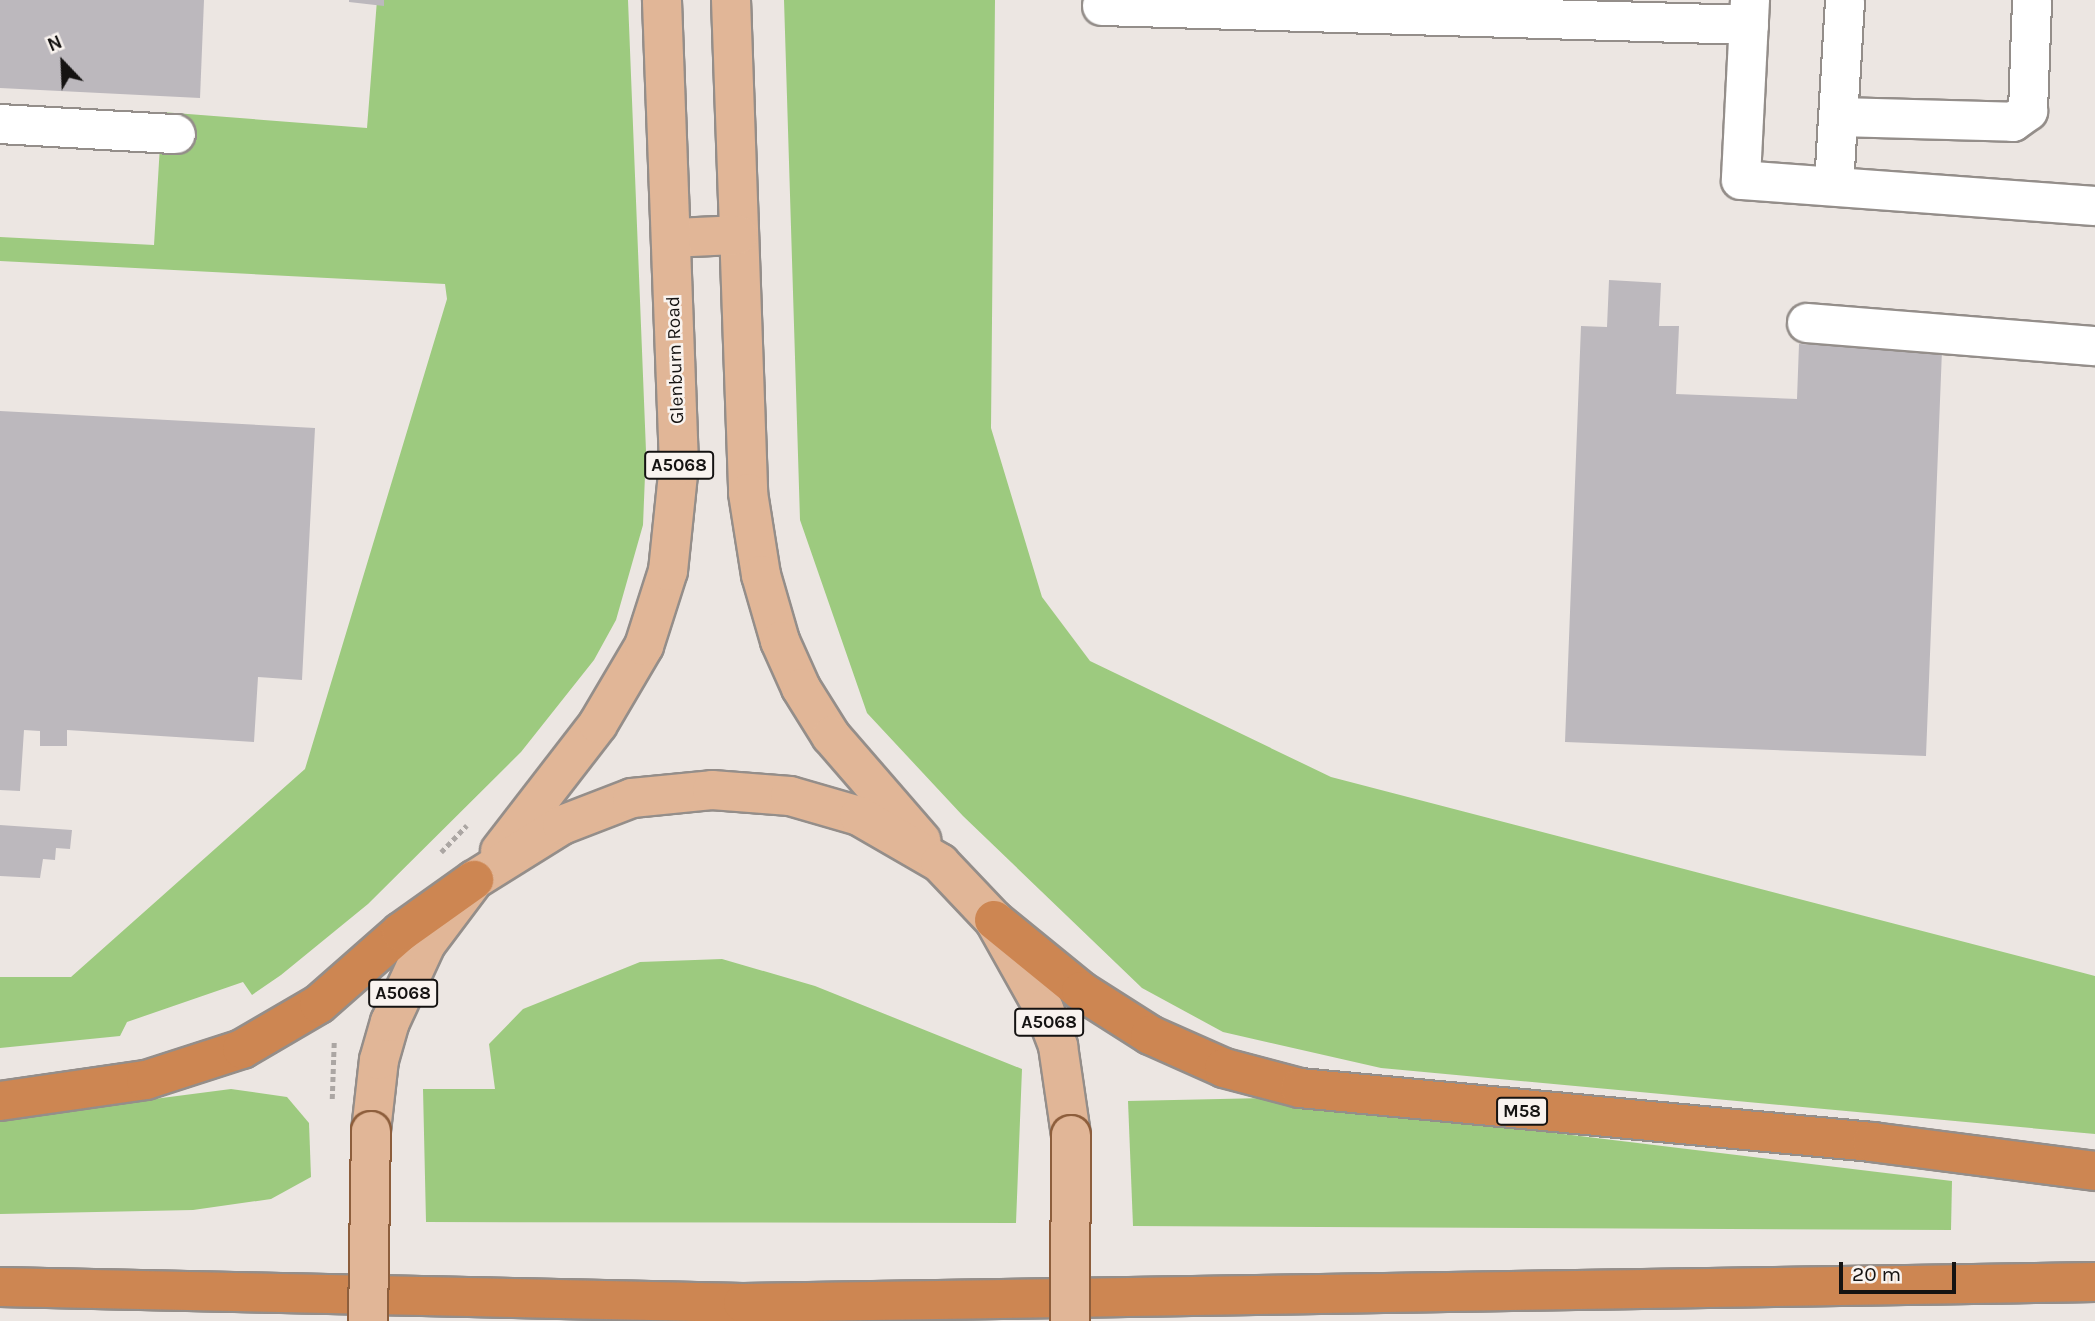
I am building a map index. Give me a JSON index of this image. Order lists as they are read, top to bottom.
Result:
{
  "streets": {
    "highway": ["M58"],
    "main road": ["Glenburn Road", "A5068"]
  },
  "crossings": [
    ["Glenburn Road", "A5068"],
    ["A5068", "M58"]
  ],
  "scale_bar": "20 m",
  "north": "top left"
}
